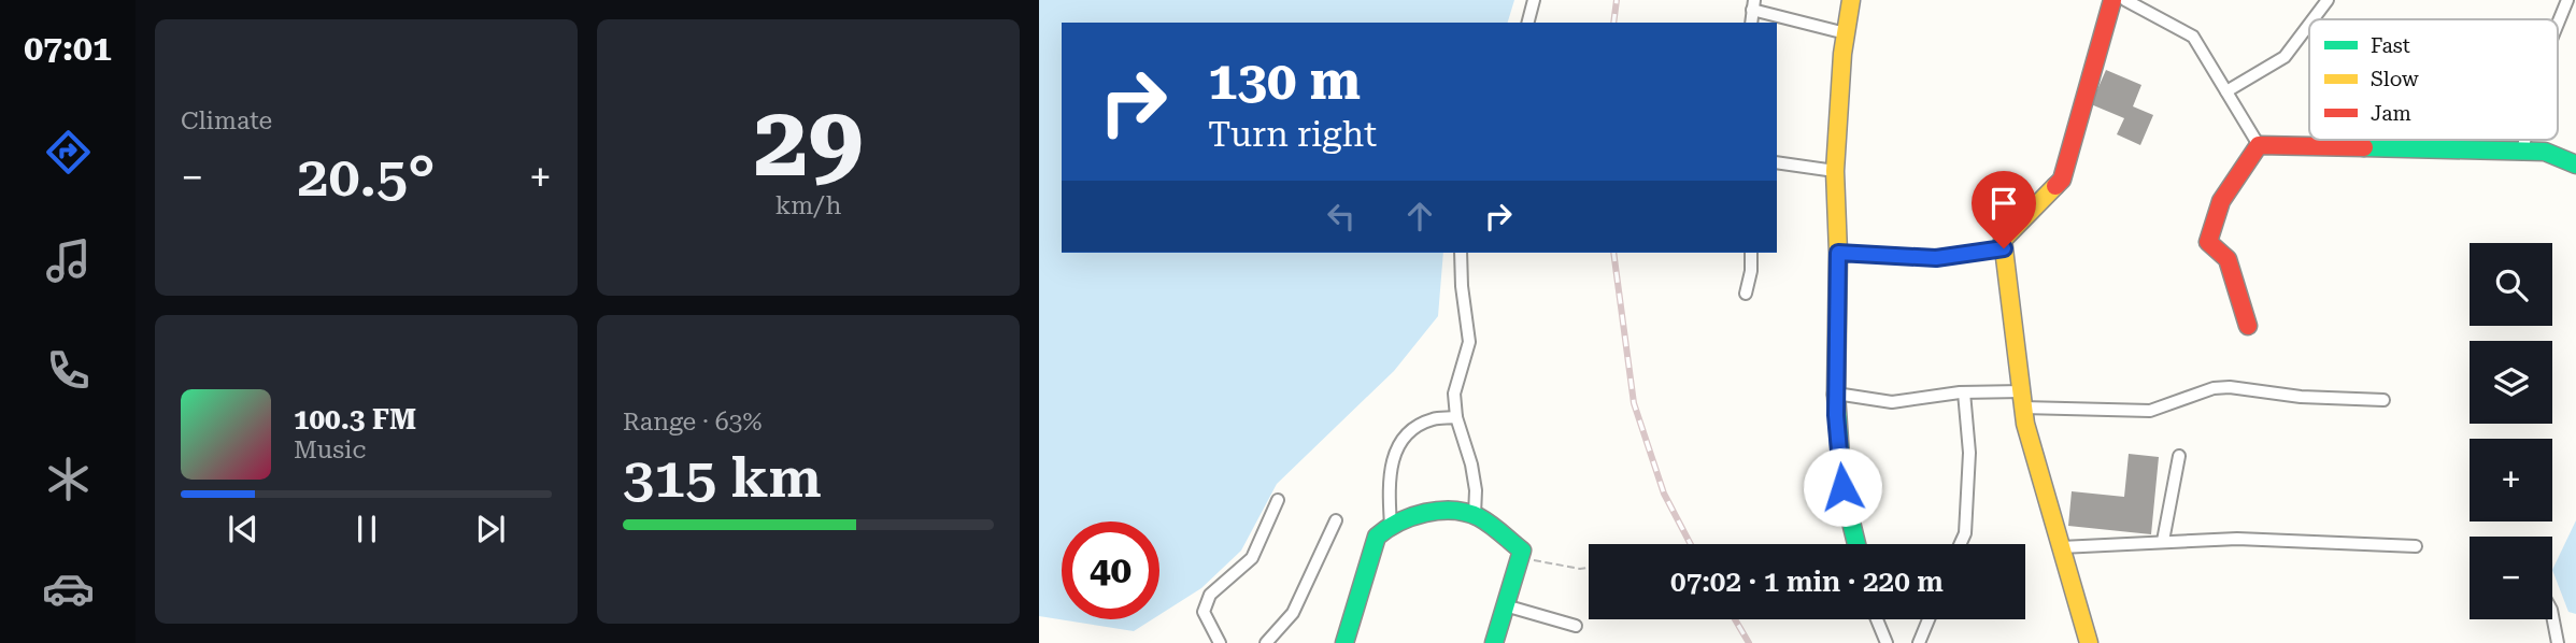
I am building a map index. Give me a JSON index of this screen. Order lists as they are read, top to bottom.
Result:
{
  "legend": ["Fast", "Slow", "Jam"],
  "page": {
    "tabs": "07:01",
    "tile": [
      "Climate",
      ["29", "km/h"],
      ["Range · 63%", "315 km"]
    ],
    "turn": ["130 m", "Turn right"],
    "heat": ["−", "20.5°", "+"],
    "map_buttons": ["+", "−"],
    "song": ["100.3 FM", "Music"],
    "limit": "40",
    "trip": "07:02 · 1 min · 220 m"
  }
}
